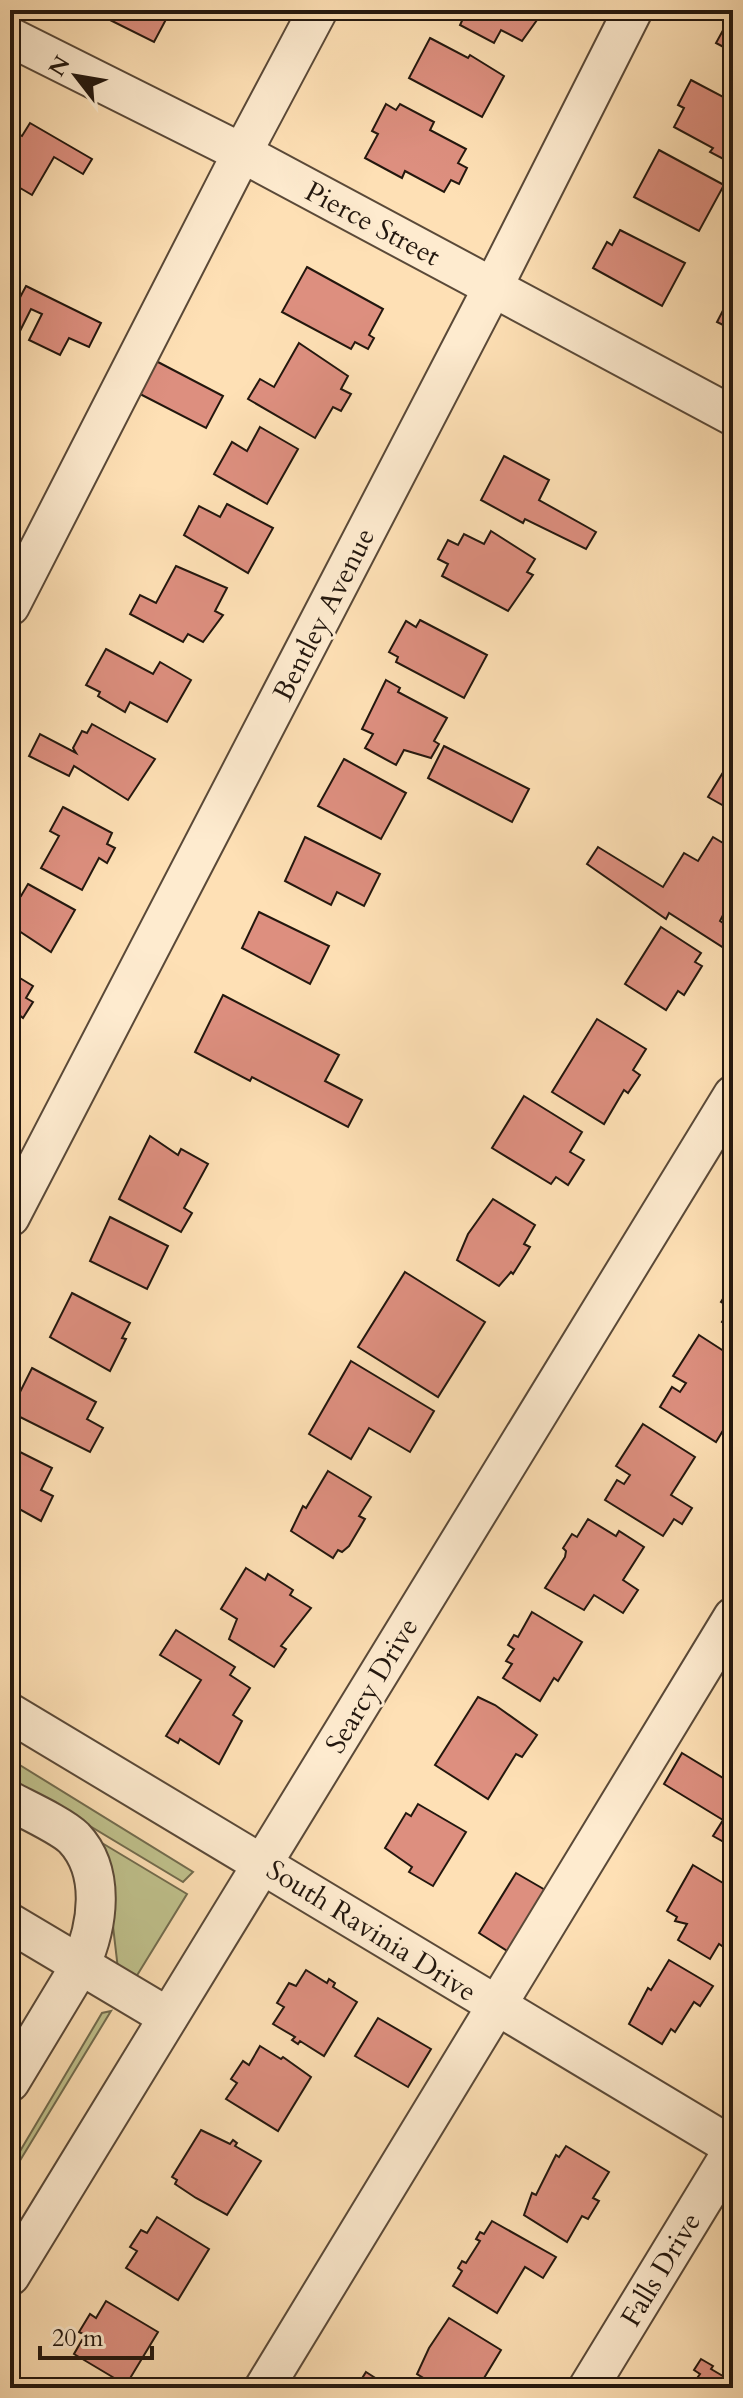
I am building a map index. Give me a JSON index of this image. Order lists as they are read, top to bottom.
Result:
{
  "streets": {
    "street": [
      "Pierce Street",
      "Bentley Avenue",
      "Searcy Drive",
      "South Ravinia Drive",
      "Falls Drive"
    ]
  },
  "crossings": [
    ["Pierce Street", "Bentley Avenue"],
    ["Searcy Drive", "South Ravinia Drive"],
    ["South Ravinia Drive", "Falls Drive"]
  ],
  "scale_bar": "20 m",
  "north": "top left"
}
